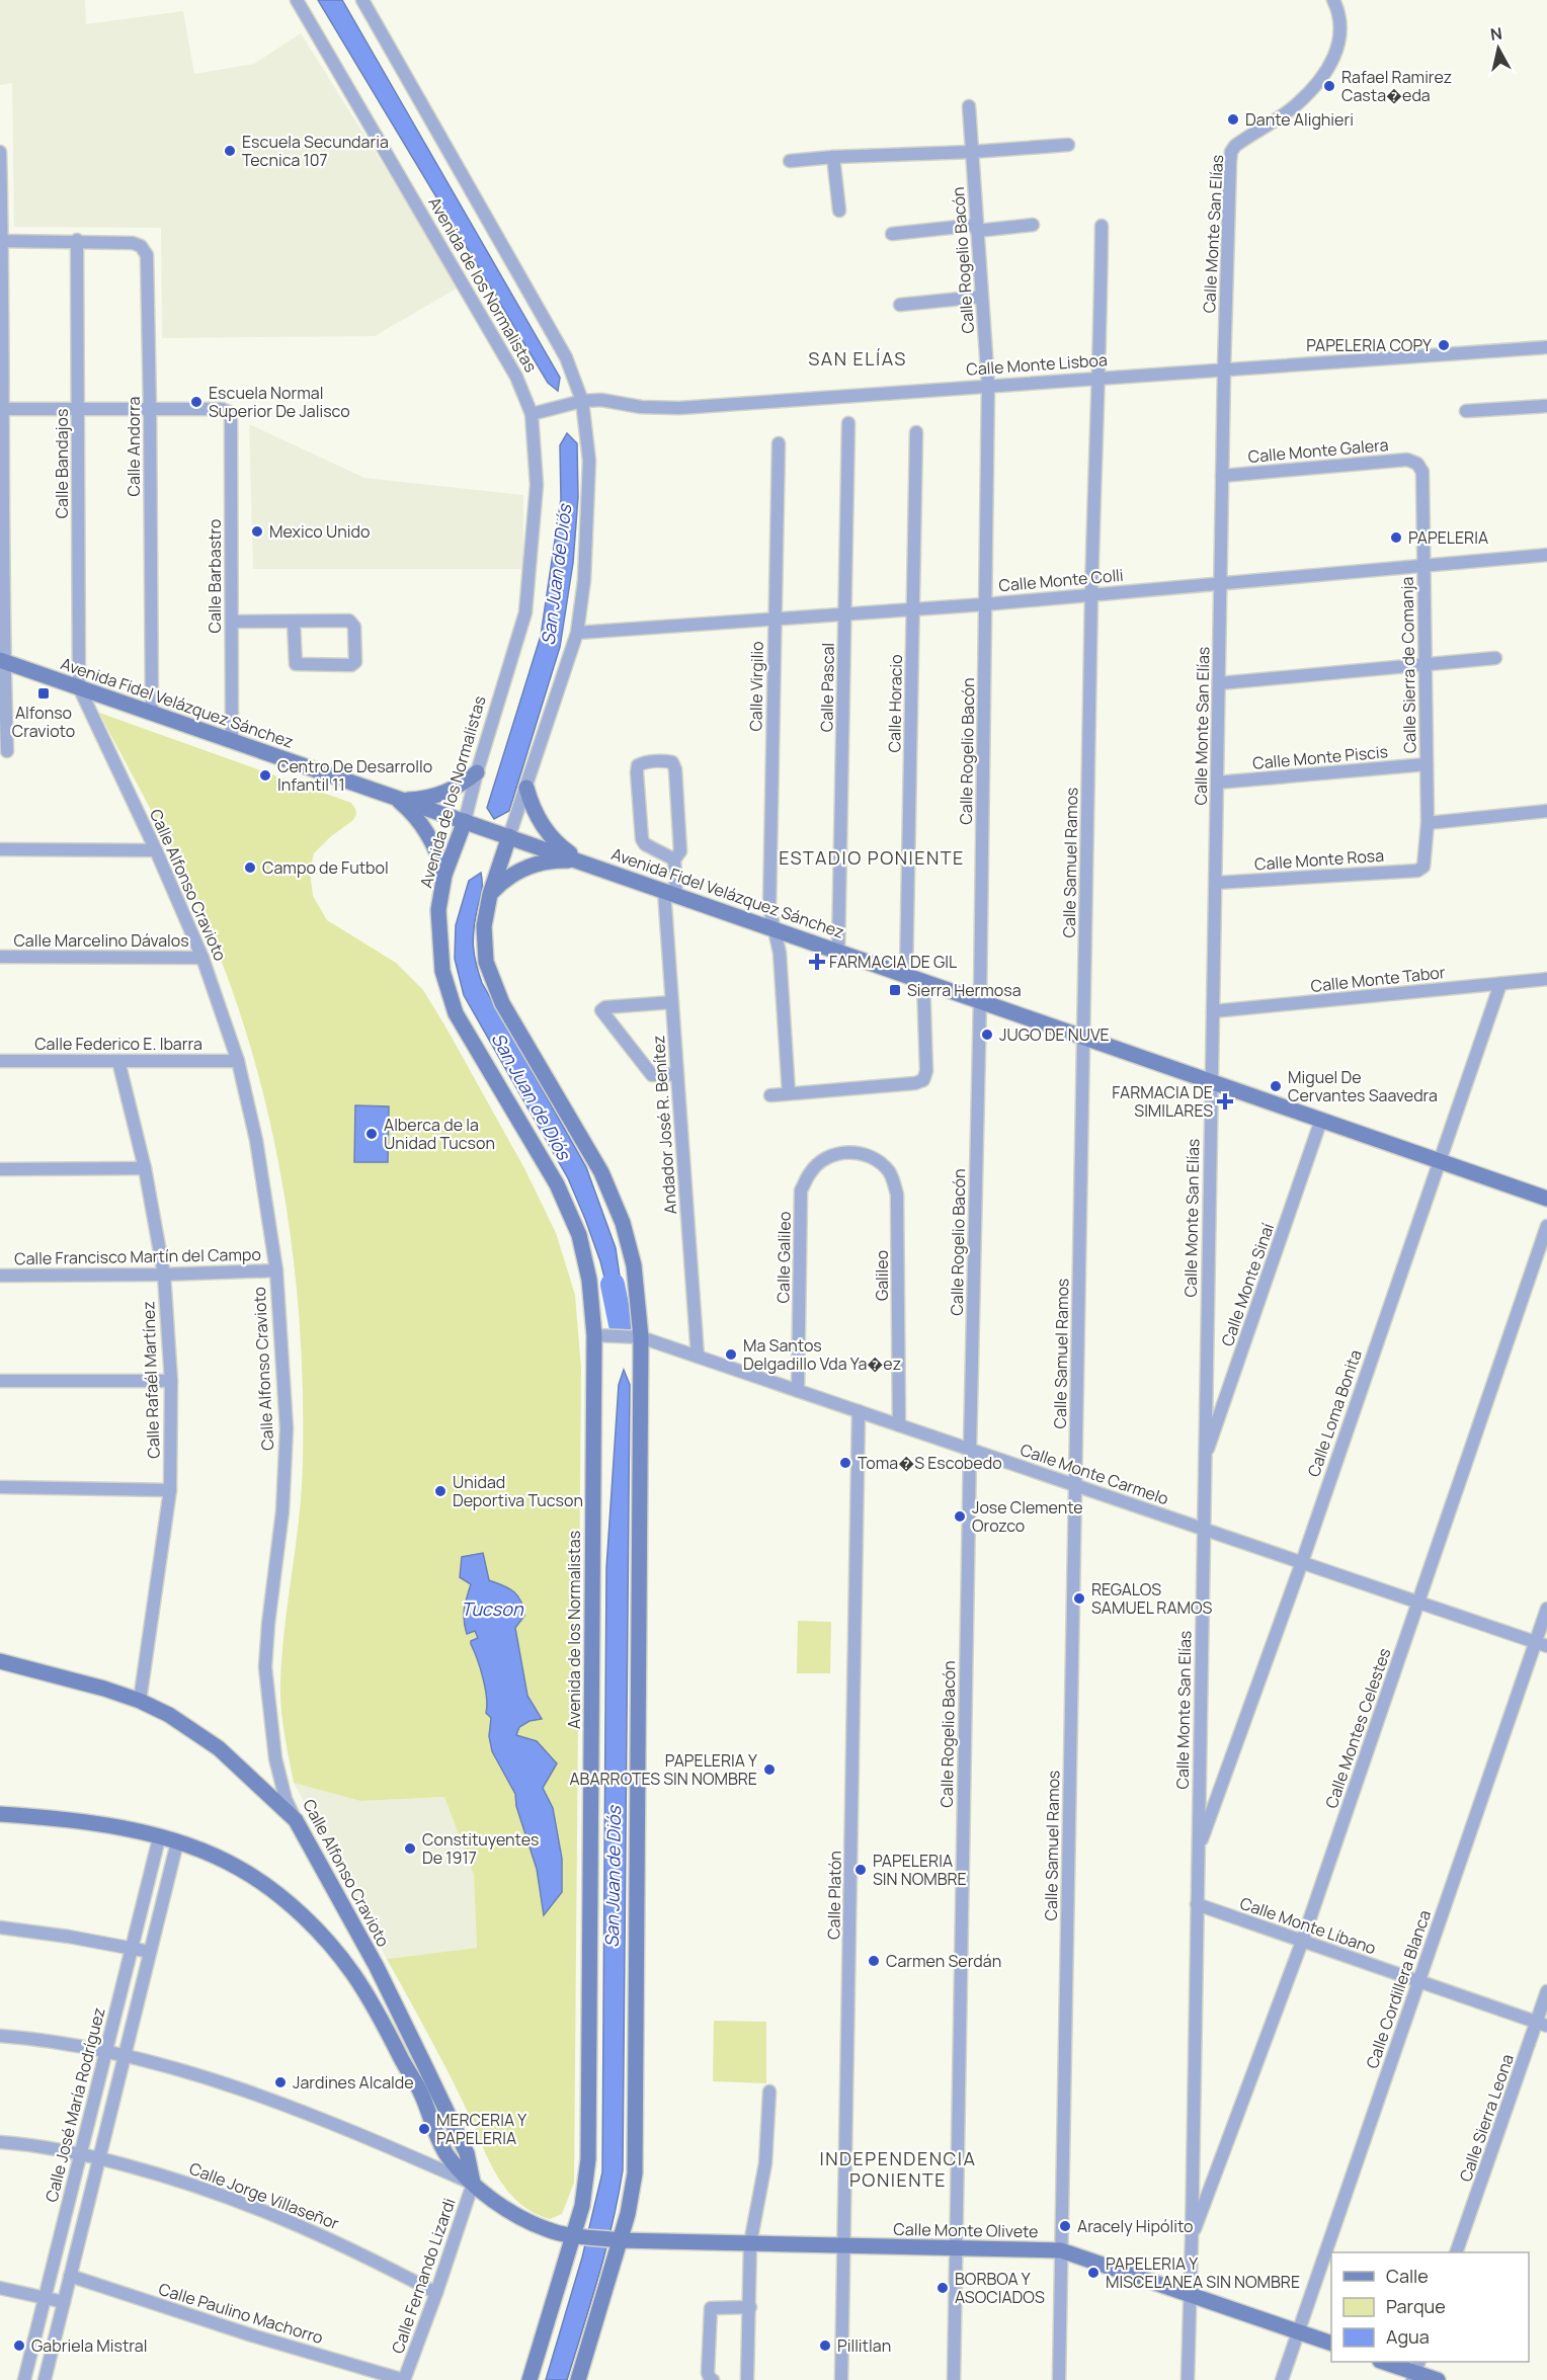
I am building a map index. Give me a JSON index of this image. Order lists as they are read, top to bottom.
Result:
{
  "streets": {
    "street": [
      "Calle Monte San Elías",
      "Calle Rogelio Bacón",
      "Avenida de los Normalistas",
      "Calle Monte Lisboa",
      "Calle Andorra",
      "Calle Monte Galera",
      "Calle Bandajos",
      "Calle Barbastro",
      "Calle Monte Colli",
      "Calle Sierra de Comanja",
      "Calle Virgilio",
      "Calle Pascal",
      "Avenida Fidel Velázquez Sánchez",
      "Calle Horacio",
      "Calle Monte Piscis",
      "Calle Monte Rosa",
      "Calle Samuel Ramos",
      "Calle Alfonso Cravioto",
      "Calle Marcelino Dávalos",
      "Calle Monte Tabor",
      "Calle Federico E. Ibarra",
      "Andador José R. Benítez",
      "Calle Francisco Martín del Campo",
      "Calle Galileo",
      "Galileo",
      "Calle Monte Sinaí",
      "Calle Rafaél Martínez",
      "Calle Loma Bonita",
      "Calle Monte Carmelo",
      "Calle Montes Celestes",
      "Calle Platón",
      "Calle Monte Líbano",
      "Calle Cordillera Blanca",
      "Calle José María Rodríguez",
      "Calle Sierra Leona",
      "Calle Jorge Villaseñor",
      "Calle Monte Olivete",
      "Calle Fernando Lizardi",
      "Calle Paulino Machorro"
    ]
  },
  "crossings": [
    ["Calle Monte San Elías", "Calle Monte Lisboa"],
    ["Calle Monte San Elías", "Calle Monte Galera"],
    ["Calle Monte San Elías", "Calle Monte Colli"],
    ["Calle Monte San Elías", "Avenida Fidel Velázquez Sánchez"],
    ["Calle Monte San Elías", "Calle Monte Piscis"],
    ["Calle Monte San Elías", "Calle Monte Rosa"],
    ["Calle Monte San Elías", "Calle Monte Tabor"],
    ["Calle Monte San Elías", "Calle Monte Sinaí"],
    ["Calle Monte San Elías", "Calle Loma Bonita"],
    ["Calle Monte San Elías", "Calle Monte Carmelo"],
    ["Calle Monte San Elías", "Calle Montes Celestes"],
    ["Calle Monte San Elías", "Calle Monte Líbano"],
    ["Calle Monte San Elías", "Calle Monte Olivete"],
    ["Calle Rogelio Bacón", "Calle Monte Lisboa"],
    ["Calle Rogelio Bacón", "Calle Monte Colli"],
    ["Calle Rogelio Bacón", "Avenida Fidel Velázquez Sánchez"],
    ["Calle Rogelio Bacón", "Calle Monte Carmelo"],
    ["Calle Rogelio Bacón", "Calle Monte Olivete"],
    ["Avenida de los Normalistas", "Calle Monte Lisboa"],
    ["Avenida de los Normalistas", "Avenida Fidel Velázquez Sánchez"],
    ["Avenida de los Normalistas", "Calle Monte Carmelo"],
    ["Avenida de los Normalistas", "Calle Monte Olivete"],
    ["Calle Monte Lisboa", "Calle Samuel Ramos"],
    ["Calle Andorra", "Calle Bandajos"],
    ["Calle Andorra", "Calle Barbastro"],
    ["Calle Andorra", "Avenida Fidel Velázquez Sánchez"],
    ["Calle Monte Galera", "Calle Sierra de Comanja"],
    ["Calle Bandajos", "Avenida Fidel Velázquez Sánchez"],
    ["Calle Bandajos", "Calle Alfonso Cravioto"],
    ["Calle Barbastro", "Avenida Fidel Velázquez Sánchez"],
    ["Calle Monte Colli", "Calle Sierra de Comanja"],
    ["Calle Monte Colli", "Calle Virgilio"],
    ["Calle Monte Colli", "Calle Pascal"],
    ["Calle Monte Colli", "Calle Horacio"],
    ["Calle Monte Colli", "Calle Samuel Ramos"],
    ["Calle Sierra de Comanja", "Calle Monte Piscis"],
    ["Calle Sierra de Comanja", "Calle Monte Rosa"],
    ["Calle Virgilio", "Avenida Fidel Velázquez Sánchez"],
    ["Calle Pascal", "Avenida Fidel Velázquez Sánchez"],
    ["Avenida Fidel Velázquez Sánchez", "Calle Horacio"],
    ["Avenida Fidel Velázquez Sánchez", "Calle Samuel Ramos"],
    ["Avenida Fidel Velázquez Sánchez", "Calle Alfonso Cravioto"],
    ["Avenida Fidel Velázquez Sánchez", "Andador José R. Benítez"],
    ["Avenida Fidel Velázquez Sánchez", "Calle Monte Sinaí"],
    ["Avenida Fidel Velázquez Sánchez", "Calle Loma Bonita"],
    ["Calle Samuel Ramos", "Calle Monte Carmelo"],
    ["Calle Samuel Ramos", "Calle Monte Olivete"],
    ["Calle Alfonso Cravioto", "Calle Marcelino Dávalos"],
    ["Calle Alfonso Cravioto", "Calle Federico E. Ibarra"],
    ["Calle Alfonso Cravioto", "Calle Francisco Martín del Campo"],
    ["Calle Alfonso Cravioto", "Calle Monte Olivete"],
    ["Calle Alfonso Cravioto", "Calle Fernando Lizardi"],
    ["Calle Monte Tabor", "Calle Loma Bonita"],
    ["Calle Federico E. Ibarra", "Calle Rafaél Martínez"],
    ["Andador José R. Benítez", "Calle Monte Carmelo"],
    ["Calle Francisco Martín del Campo", "Calle Rafaél Martínez"],
    ["Calle Galileo", "Galileo"],
    ["Calle Galileo", "Calle Monte Carmelo"],
    ["Galileo", "Calle Monte Carmelo"],
    ["Calle Loma Bonita", "Calle Monte Carmelo"],
    ["Calle Monte Carmelo", "Calle Montes Celestes"],
    ["Calle Monte Carmelo", "Calle Platón"],
    ["Calle Monte Carmelo", "Calle Cordillera Blanca"],
    ["Calle Montes Celestes", "Calle Monte Líbano"],
    ["Calle Platón", "Calle Monte Olivete"],
    ["Calle Monte Líbano", "Calle Cordillera Blanca"],
    ["Calle Monte Líbano", "Calle Sierra Leona"],
    ["Calle Cordillera Blanca", "Calle Monte Olivete"],
    ["Calle José María Rodríguez", "Calle Jorge Villaseñor"],
    ["Calle José María Rodríguez", "Calle Monte Olivete"],
    ["Calle Jorge Villaseñor", "Calle Fernando Lizardi"],
    ["Calle Monte Olivete", "Calle Fernando Lizardi"],
    ["Calle Fernando Lizardi", "Calle Paulino Machorro"]
  ],
  "districts": ["SAN ELÍAS", "ESTADIO PONIENTE", "INDEPENDENCIA PONIENTE"],
  "water": ["San Juan de Diós", "Tucson"],
  "places": {
    "other": [
      "Rafael Ramirez Casta�eda",
      "Dante Alighieri",
      "Escuela Secundaria Tecnica 107",
      "PAPELERIA COPY",
      "Escuela Normal Superior De Jalisco",
      "Mexico Unido",
      "PAPELERIA",
      "Centro De Desarrollo Infantil 11",
      "Campo de Futbol",
      "JUGO DE NUVE",
      "Miguel De Cervantes Saavedra",
      "Alberca de la Unidad Tucson",
      "Ma Santos Delgadillo Vda Ya�ez",
      "Toma�S Escobedo",
      "Unidad Deportiva Tucson",
      "Jose Clemente Orozco",
      "REGALOS SAMUEL RAMOS",
      "PAPELERIA Y ABARROTES SIN NOMBRE",
      "Constituyentes De 1917",
      "PAPELERIA SIN NOMBRE",
      "Carmen Serdán",
      "Jardines Alcalde",
      "MERCERIA Y PAPELERIA",
      "Aracely Hipólito",
      "PAPELERIA Y MISCELANEA SIN NOMBRE",
      "BORBOA Y ASOCIADOS",
      "Gabriela Mistral",
      "Pillitlan"
    ],
    "transit": ["Alfonso Cravioto", "Sierra Hermosa"],
    "health": ["FARMACIA DE GIL", "FARMACIA DE SIMILARES"]
  },
  "legend": ["Calle", "Parque", "Agua"],
  "north": "top"
}
